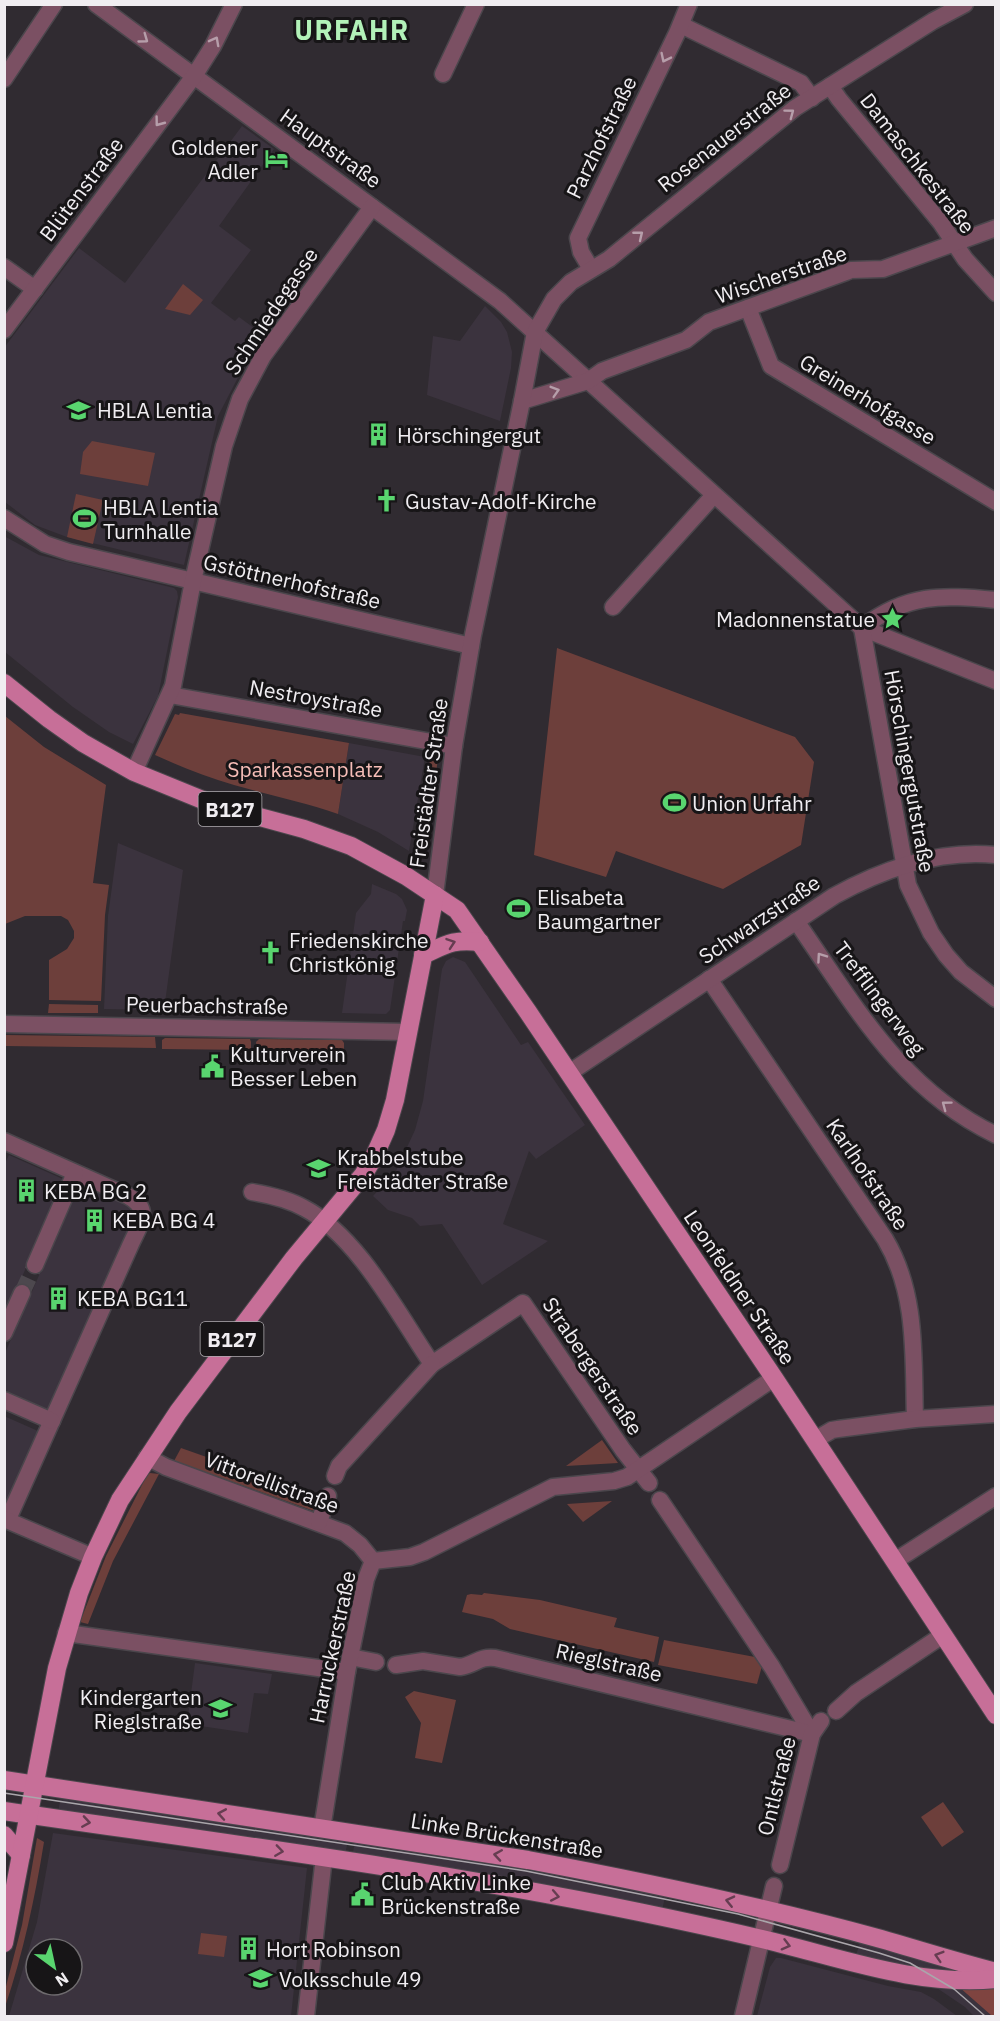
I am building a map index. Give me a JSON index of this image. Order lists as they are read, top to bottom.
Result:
{
  "streets": {
    "main road": [
      "Freistädter Straße",
      "B127",
      "Leonfeldner Straße",
      "Linke Brückenstraße"
    ],
    "street": [
      "Parzhofstraße",
      "Rosenauerstraße",
      "Hauptstraße",
      "Damaschkestraße",
      "Blütenstraße",
      "Wischerstraße",
      "Schmiedegasse",
      "Greinerhofgasse",
      "Gstöttnerhofstraße",
      "Nestroystraße",
      "Hörschingergutstraße",
      "Schwarzstraße",
      "Trefflingerweg",
      "Peuerbachstraße",
      "Karlhofstraße",
      "Strabergerstraße",
      "Vittorellistraße",
      "Harruckerstraße",
      "Rieglstraße",
      "Ontlstraße"
    ]
  },
  "crossings": [
    ["Parzhofstraße", "Rosenauerstraße"],
    ["Rosenauerstraße", "Hauptstraße"],
    ["Rosenauerstraße", "Damaschkestraße"],
    ["Rosenauerstraße", "Freistädter Straße"],
    ["Hauptstraße", "Blütenstraße"],
    ["Hauptstraße", "Wischerstraße"],
    ["Hauptstraße", "Schmiedegasse"],
    ["Hauptstraße", "Hörschingergutstraße"],
    ["Hauptstraße", "Freistädter Straße"],
    ["Damaschkestraße", "Wischerstraße"],
    ["Wischerstraße", "Greinerhofgasse"],
    ["Wischerstraße", "Freistädter Straße"],
    ["Schmiedegasse", "Gstöttnerhofstraße"],
    ["Schmiedegasse", "Nestroystraße"],
    ["Gstöttnerhofstraße", "Freistädter Straße"],
    ["Nestroystraße", "Freistädter Straße"],
    ["Hörschingergutstraße", "Schwarzstraße"],
    ["Freistädter Straße", "B127"],
    ["Freistädter Straße", "Peuerbachstraße"],
    ["Freistädter Straße", "Leonfeldner Straße"],
    ["Freistädter Straße", "Vittorellistraße"],
    ["Freistädter Straße", "Linke Brückenstraße"],
    ["B127", "Leonfeldner Straße"],
    ["Schwarzstraße", "Trefflingerweg"],
    ["Schwarzstraße", "Karlhofstraße"],
    ["Schwarzstraße", "Leonfeldner Straße"],
    ["Leonfeldner Straße", "Harruckerstraße"],
    ["Strabergerstraße", "Harruckerstraße"],
    ["Vittorellistraße", "Harruckerstraße"],
    ["Harruckerstraße", "Linke Brückenstraße"],
    ["Rieglstraße", "Ontlstraße"]
  ],
  "one_way": ["Parzhofstraße", "Rosenauerstraße", "Trefflingerweg"],
  "districts": ["URFAHR"],
  "parks": ["Sparkassenplatz"],
  "places": {
    "hotel": ["Goldener Adler"],
    "school or university": [
      "HBLA Lentia",
      "Krabbelstube Freistädter Straße",
      "Kindergarten Rieglstraße",
      "Volksschule 49"
    ],
    "building": [
      "Hörschingergut",
      "KEBA BG 2",
      "KEBA BG 4",
      "KEBA BG11",
      "Hort Robinson"
    ],
    "church": ["Gustav-Adolf-Kirche", "Friedenskirche Christkönig"],
    "sports": ["HBLA Lentia Turnhalle", "Union Urfahr", "Elisabeta Baumgartner"],
    "place": ["Madonnenstatue"],
    "public building": ["Kulturverein Besser Leben", "Club Aktiv Linke Brückenstraße"]
  },
  "north": "bottom right"
}
